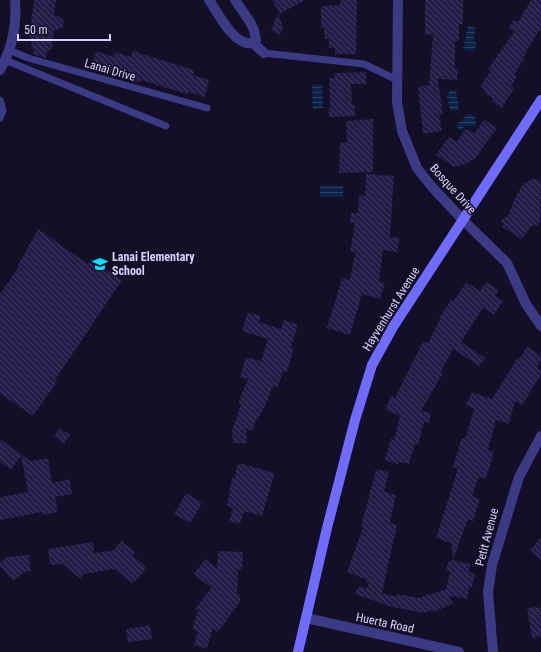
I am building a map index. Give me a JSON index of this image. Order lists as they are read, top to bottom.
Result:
{
  "streets": {
    "main road": ["Hayvenhurst Avenue"],
    "street": ["Bosque Drive", "Petit Avenue", "Huerta Road"],
    "lane": ["Lanai Drive"]
  },
  "crossings": [
    ["Bosque Drive", "Hayvenhurst Avenue"],
    ["Hayvenhurst Avenue", "Huerta Road"]
  ],
  "places": {
    "school or university": ["Lanai Elementary School"]
  },
  "scale_bar": "50 m"
}
